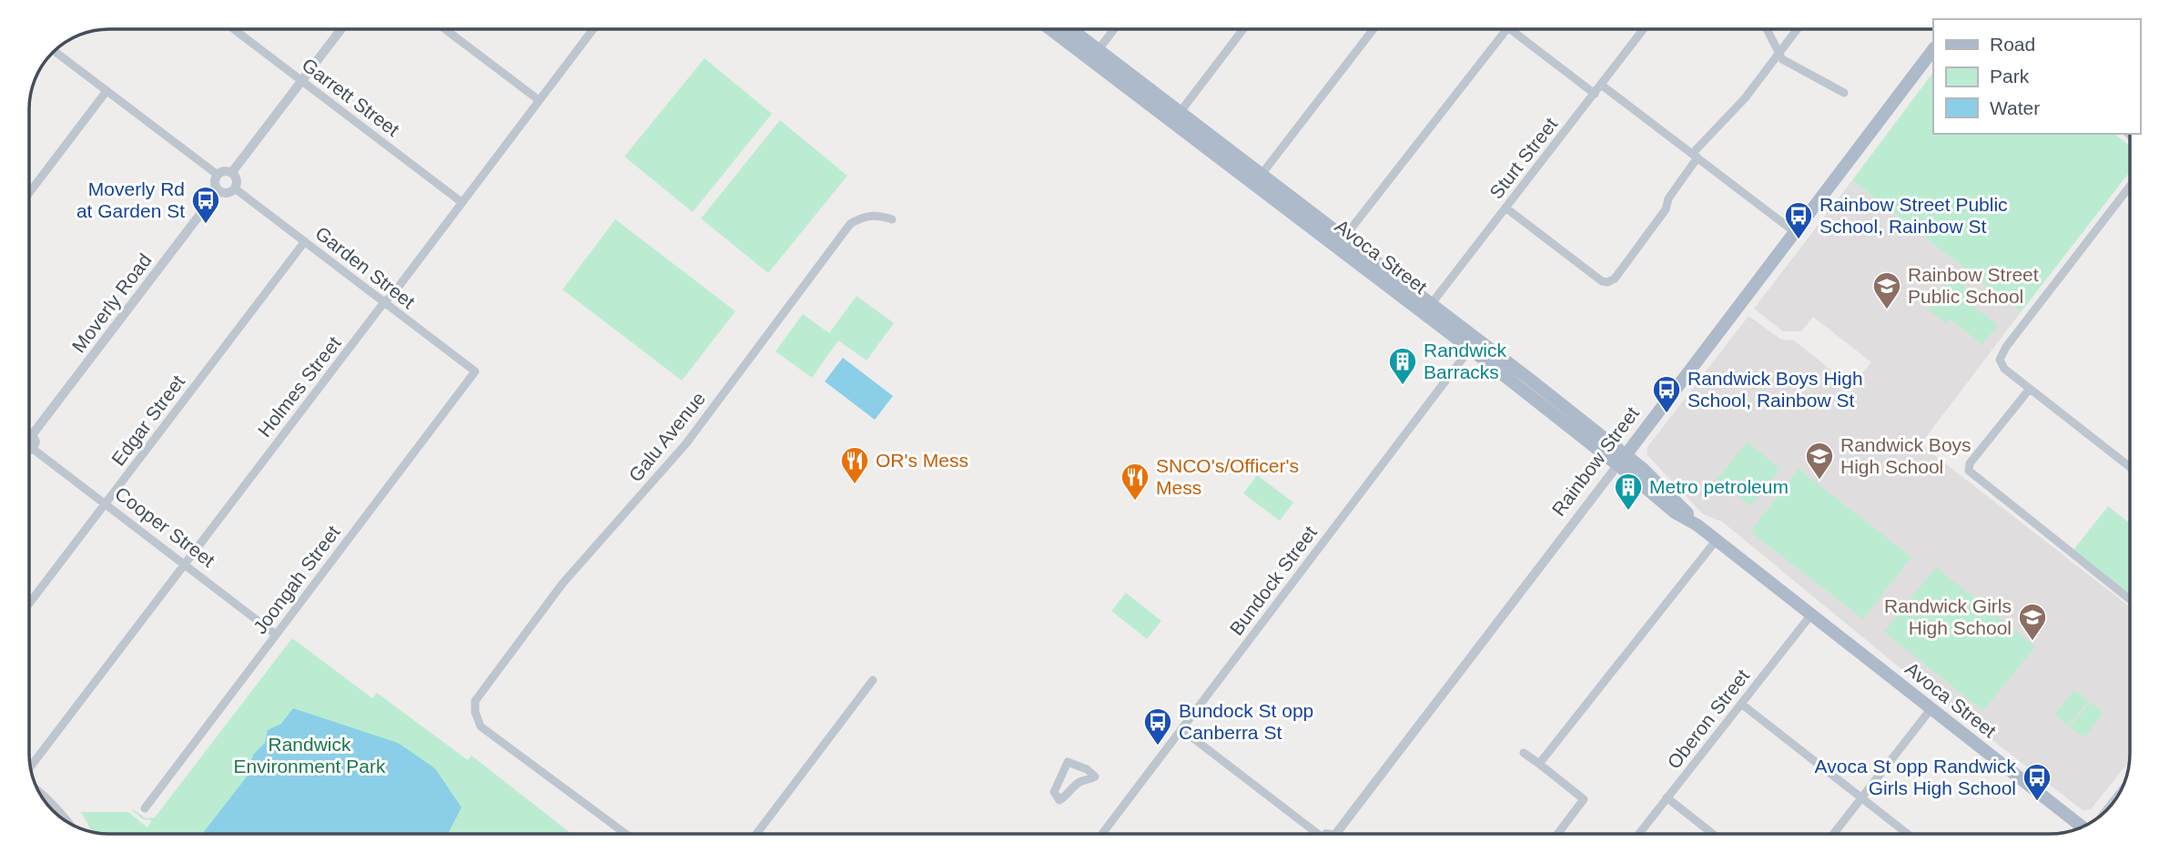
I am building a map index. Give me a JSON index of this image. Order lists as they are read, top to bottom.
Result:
{
  "streets": {
    "main road": ["Avoca Street", "Rainbow Street"],
    "street": [
      "Garrett Street",
      "Sturt Street",
      "Garden Street",
      "Moverly Road",
      "Holmes Street",
      "Edgar Street",
      "Galu Avenue",
      "Cooper Street",
      "Joongah Street",
      "Bundock Street",
      "Oberon Street"
    ]
  },
  "crossings": [
    ["Garrett Street", "Holmes Street"],
    ["Sturt Street", "Avoca Street"],
    ["Avoca Street", "Rainbow Street"],
    ["Avoca Street", "Bundock Street"],
    ["Avoca Street", "Oberon Street"],
    ["Garden Street", "Moverly Road"],
    ["Garden Street", "Holmes Street"],
    ["Garden Street", "Edgar Street"],
    ["Garden Street", "Joongah Street"],
    ["Holmes Street", "Cooper Street"],
    ["Edgar Street", "Cooper Street"],
    ["Cooper Street", "Joongah Street"]
  ],
  "parks": ["Randwick Environment Park"],
  "places": {
    "bus stop": [
      "Moverly Rd at Garden St",
      "Rainbow Street Public School, Rainbow St",
      "Randwick Boys High School, Rainbow St",
      "Bundock St opp Canberra St",
      "Avoca St opp Randwick Girls High School"
    ],
    "school or university": ["Rainbow Street Public School", "Randwick Boys High School", "Randwick Girls High School"],
    "building": ["Randwick Barracks", "Metro petroleum"],
    "restaurant": ["OR's Mess", "SNCO's/Officer's Mess"]
  },
  "legend": ["Road", "Park", "Water"]
}
